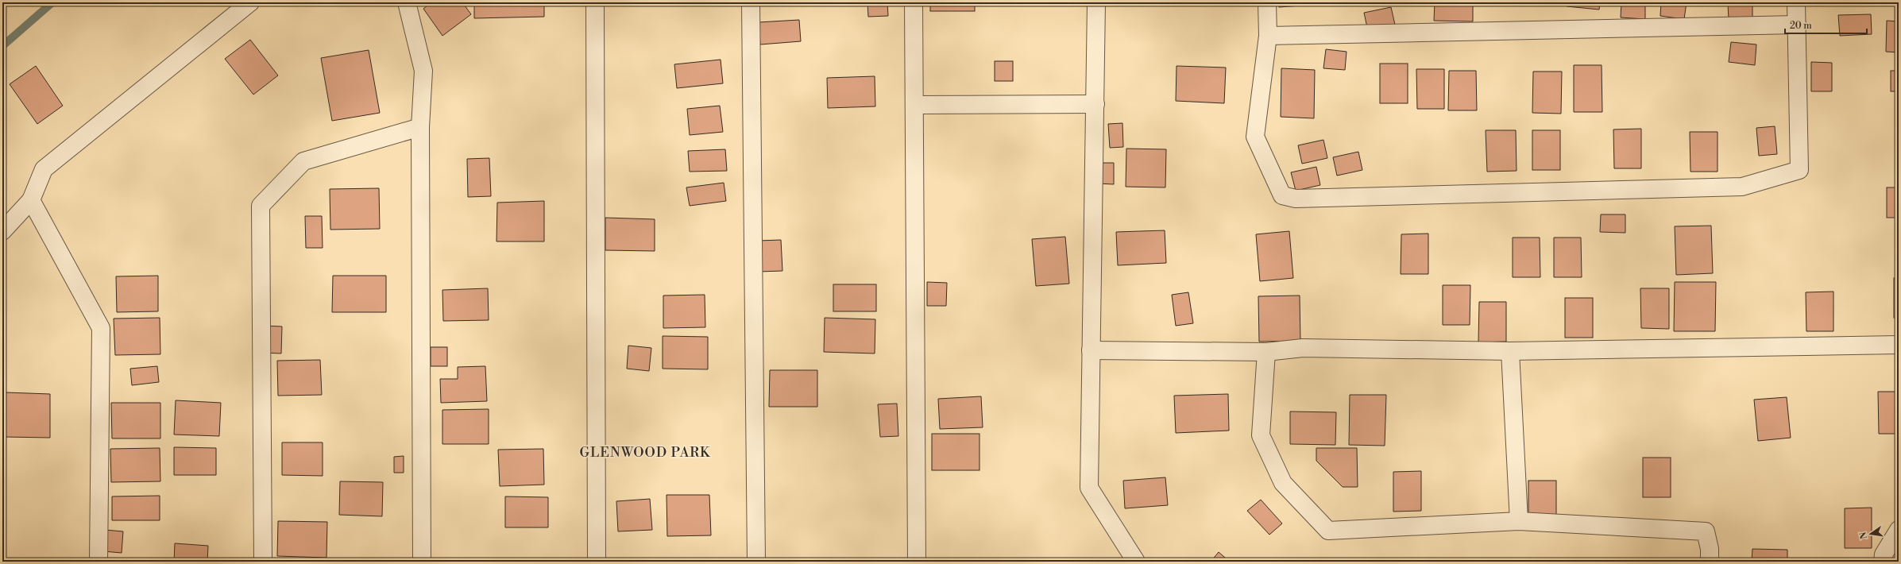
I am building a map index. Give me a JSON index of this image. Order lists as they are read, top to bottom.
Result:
{
  "districts": ["GLENWOOD PARK"],
  "scale_bar": "20 m",
  "north": "left"
}
